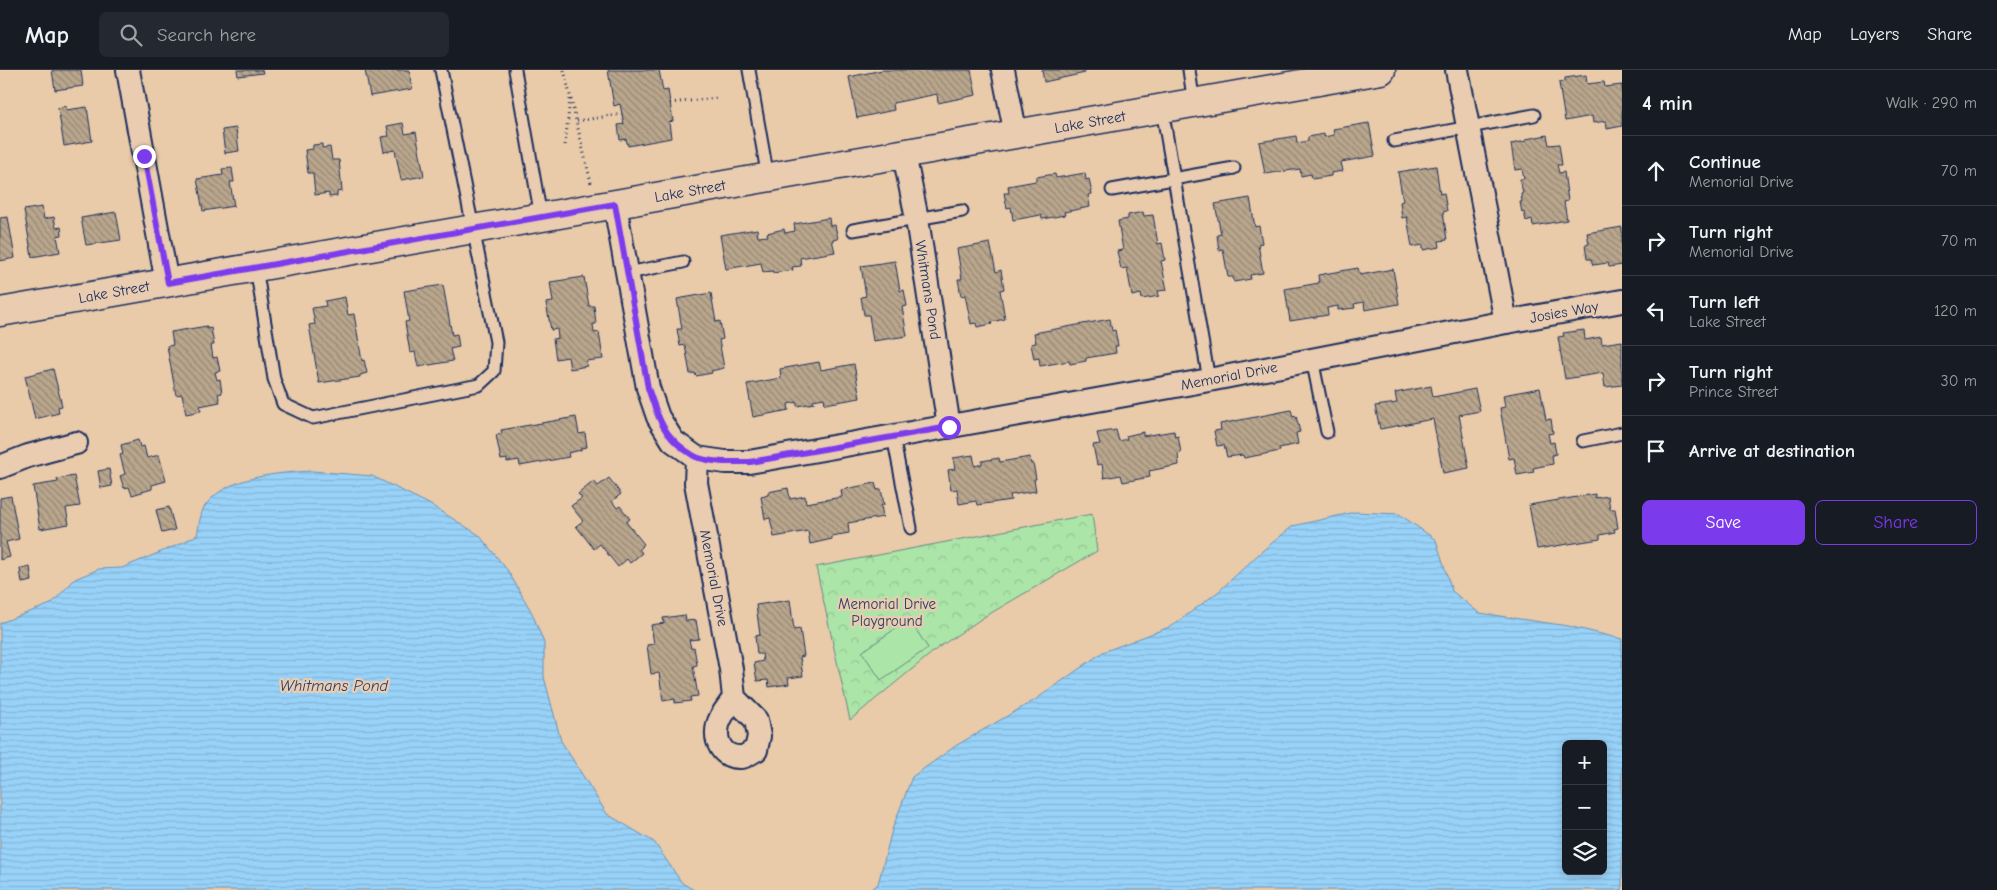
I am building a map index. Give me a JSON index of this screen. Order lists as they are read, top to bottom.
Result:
{
  "streets": {
    "street": [
      "Lake Street",
      "Whitmans Pond",
      "Josies Way",
      "Memorial Drive"
    ]
  },
  "crossings": [
    ["Lake Street", "Whitmans Pond"],
    ["Lake Street", "Memorial Drive"],
    ["Whitmans Pond", "Memorial Drive"],
    ["Josies Way", "Memorial Drive"]
  ],
  "water": ["Whitmans Pond"],
  "parks": ["Memorial Drive Playground"],
  "page": {
    "header": "Map",
    "search": "Search here",
    "nav": ["Map", "Layers", "Share"],
    "heading": ["4 min", "Walk · 290 m"],
    "list": [
      ["Continue", "Memorial Drive", "70 m"],
      ["Turn right", "Memorial Drive", "70 m"],
      ["Turn left", "Lake Street", "120 m"],
      ["Turn right", "Prince Street", "30 m"],
      "Arrive at destination"
    ],
    "buttons": ["Save", "Share"],
    "map_buttons": ["+", "−"]
  }
}
